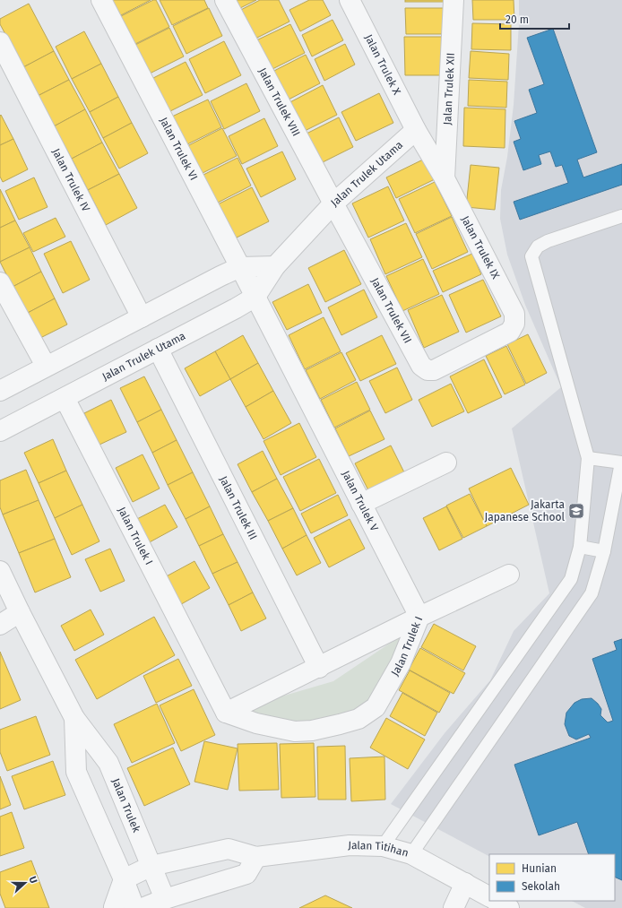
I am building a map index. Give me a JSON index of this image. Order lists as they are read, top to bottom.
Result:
{
  "streets": {
    "street": [
      "Jalan Trulek X",
      "Jalan Trulek XII",
      "Jalan Trulek VIII",
      "Jalan Trulek VI",
      "Jalan Trulek Utama",
      "Jalan Trulek IV",
      "Jalan Trulek IX",
      "Jalan Trulek VII",
      "Jalan Trulek V",
      "Jalan Trulek III",
      "Jalan Trulek I",
      "Jalan Trulek",
      "Jalan Titihan"
    ]
  },
  "crossings": [
    ["Jalan Trulek X", "Jalan Trulek Utama"],
    ["Jalan Trulek X", "Jalan Trulek IX"],
    ["Jalan Trulek XII", "Jalan Trulek IX"],
    ["Jalan Trulek VIII", "Jalan Trulek Utama"],
    ["Jalan Trulek VIII", "Jalan Trulek VII"],
    ["Jalan Trulek VI", "Jalan Trulek Utama"],
    ["Jalan Trulek VI", "Jalan Trulek V"],
    ["Jalan Trulek Utama", "Jalan Trulek IX"],
    ["Jalan Trulek Utama", "Jalan Trulek VII"],
    ["Jalan Trulek Utama", "Jalan Trulek V"],
    ["Jalan Trulek Utama", "Jalan Trulek III"],
    ["Jalan Trulek Utama", "Jalan Trulek I"],
    ["Jalan Trulek IX", "Jalan Trulek VII"],
    ["Jalan Trulek V", "Jalan Trulek I"],
    ["Jalan Trulek III", "Jalan Trulek I"],
    ["Jalan Trulek", "Jalan Titihan"]
  ],
  "places": {
    "school or university": ["Jakarta Japanese School"]
  },
  "legend": ["Hunian", "Sekolah"],
  "scale_bar": "20 m",
  "north": "right"
}
